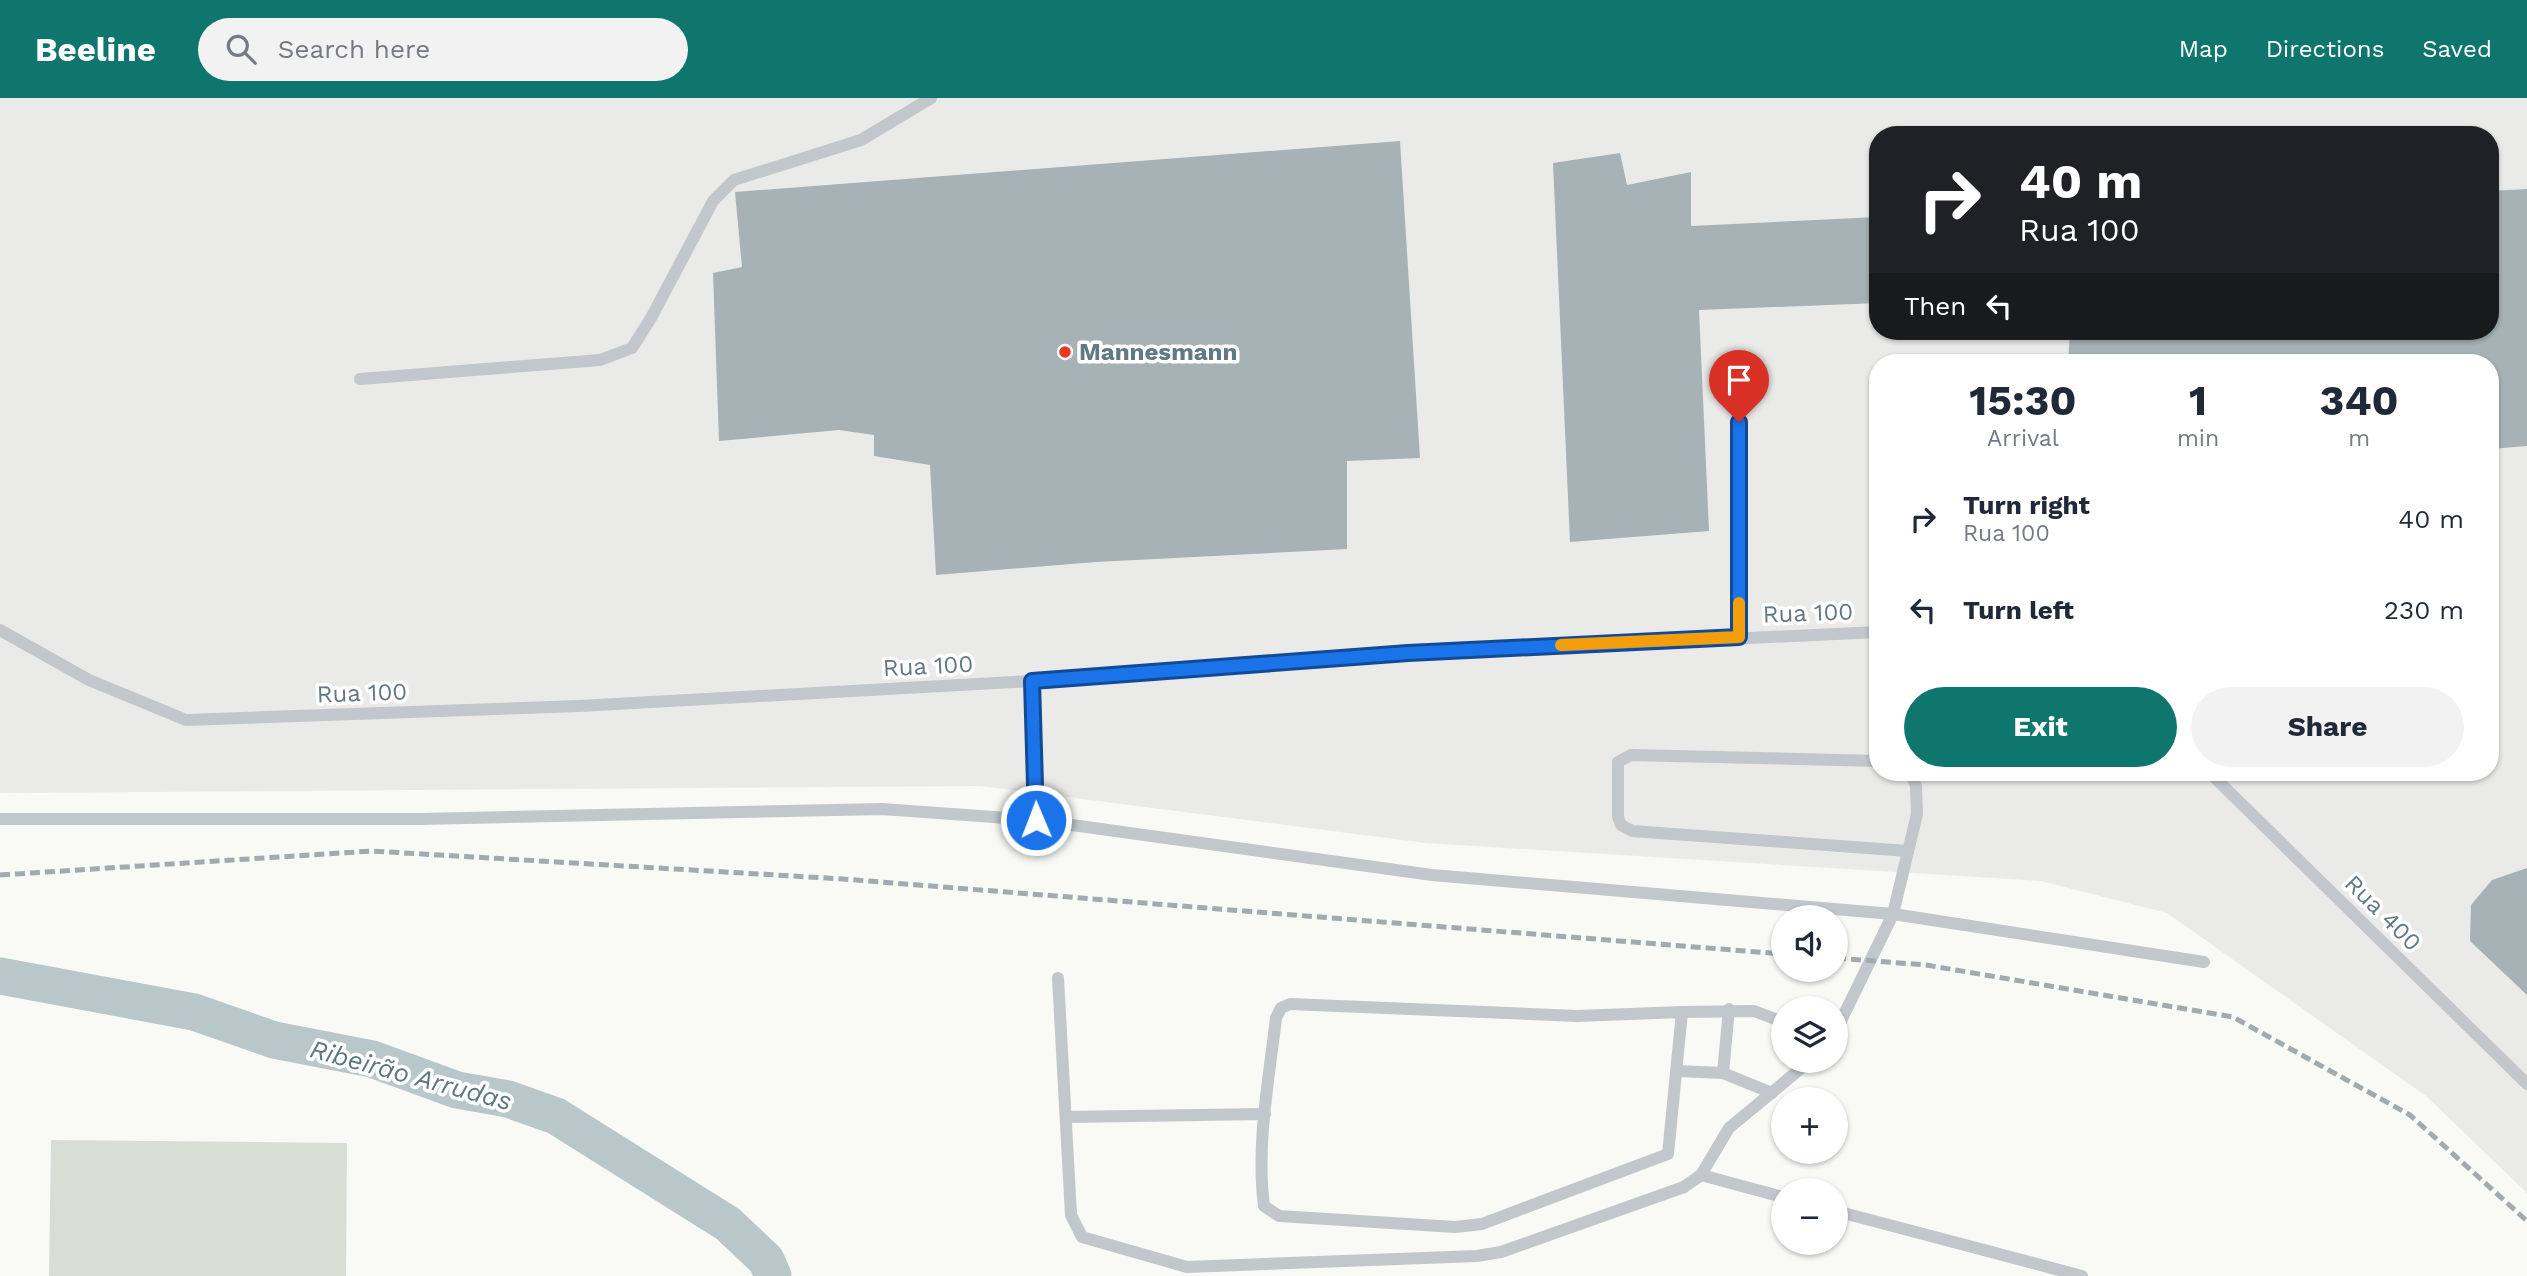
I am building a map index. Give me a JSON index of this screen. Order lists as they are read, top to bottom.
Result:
{
  "streets": {
    "lane": ["Rua 100", "Rua 400"]
  },
  "water": ["Ribeirão Arrudas"],
  "places": ["Mannesmann"],
  "page": {
    "header": "Beeline",
    "search": "Search here",
    "nav": ["Map", "Directions", "Saved"],
    "turn": ["40 m", "Rua 100"],
    "then": "Then",
    "eta": [
      "15:30",
      "Arrival",
      "1",
      "min",
      "340",
      "m"
    ],
    "list": [
      {
        "name": "Turn right",
        "note": "Rua 100",
        "value": "40 m"
      },
      {
        "name": "Turn left",
        "value": "230 m"
      }
    ],
    "buttons": ["Exit", "Share"],
    "map_buttons": ["+", "−"]
  }
}
